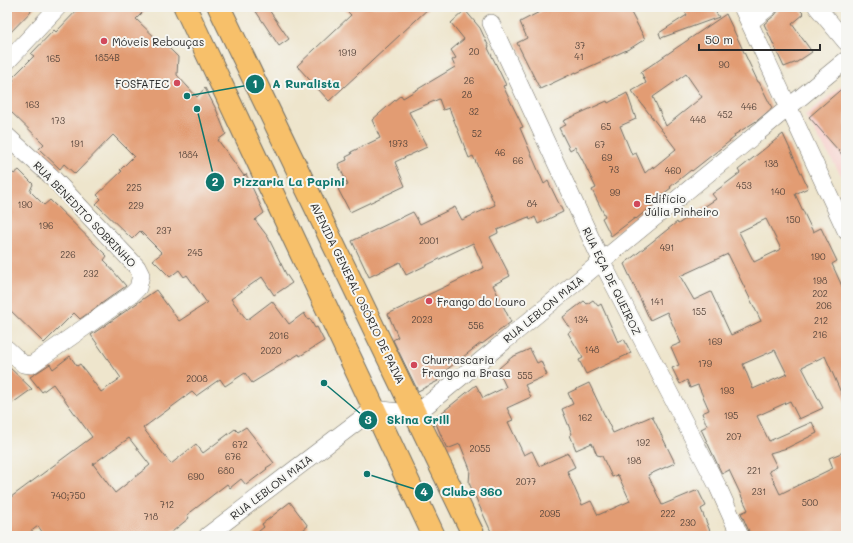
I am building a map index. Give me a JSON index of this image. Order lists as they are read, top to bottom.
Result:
{
  "streets": {
    "main road": ["AVENIDA GENERAL OSÓRIO DE PAIVA"],
    "street": ["RUA BENEDITO SOBRINHO", "RUA EÇA DE QUEIROZ", "RUA LEBLON MAIA"]
  },
  "crossings": [
    ["RUA EÇA DE QUEIROZ", "RUA LEBLON MAIA"],
    ["AVENIDA GENERAL OSÓRIO DE PAIVA", "RUA LEBLON MAIA"]
  ],
  "places": [
    "Móveis Rebouças",
    "FOSFATEC",
    "A Ruralista",
    "Pizzaria La Papini",
    "Edifício Júlia Pinheiro",
    "Frango do Louro",
    "Churrascaria Frango na Brasa",
    "Skina Grill",
    "Clube 360"
  ],
  "house_numbers": [
    "37",
    "20",
    "1919",
    "41",
    "1854B",
    "165",
    "90",
    "26",
    "28",
    "163",
    "446",
    "32",
    "452",
    "448",
    "173",
    "65",
    "52",
    "191",
    "1973",
    "67",
    "46",
    "1884",
    "69",
    "66",
    "138",
    "73",
    "460",
    "453",
    "225",
    "140",
    "99",
    "84",
    "190",
    "229",
    "150",
    "196",
    "237",
    "2001",
    "491",
    "245",
    "226",
    "190",
    "232",
    "198",
    "202",
    "141",
    "206",
    "155",
    "2023",
    "134",
    "212",
    "556",
    "216",
    "2016",
    "169",
    "148",
    "2020",
    "179",
    "555",
    "2008",
    "193",
    "195",
    "162",
    "207",
    "192",
    "672",
    "2055",
    "676",
    "198",
    "680",
    "221",
    "690",
    "2077",
    "231",
    "740;750",
    "500",
    "712",
    "2095",
    "222",
    "718",
    "230"
  ],
  "scale_bar": "50 m"
}
